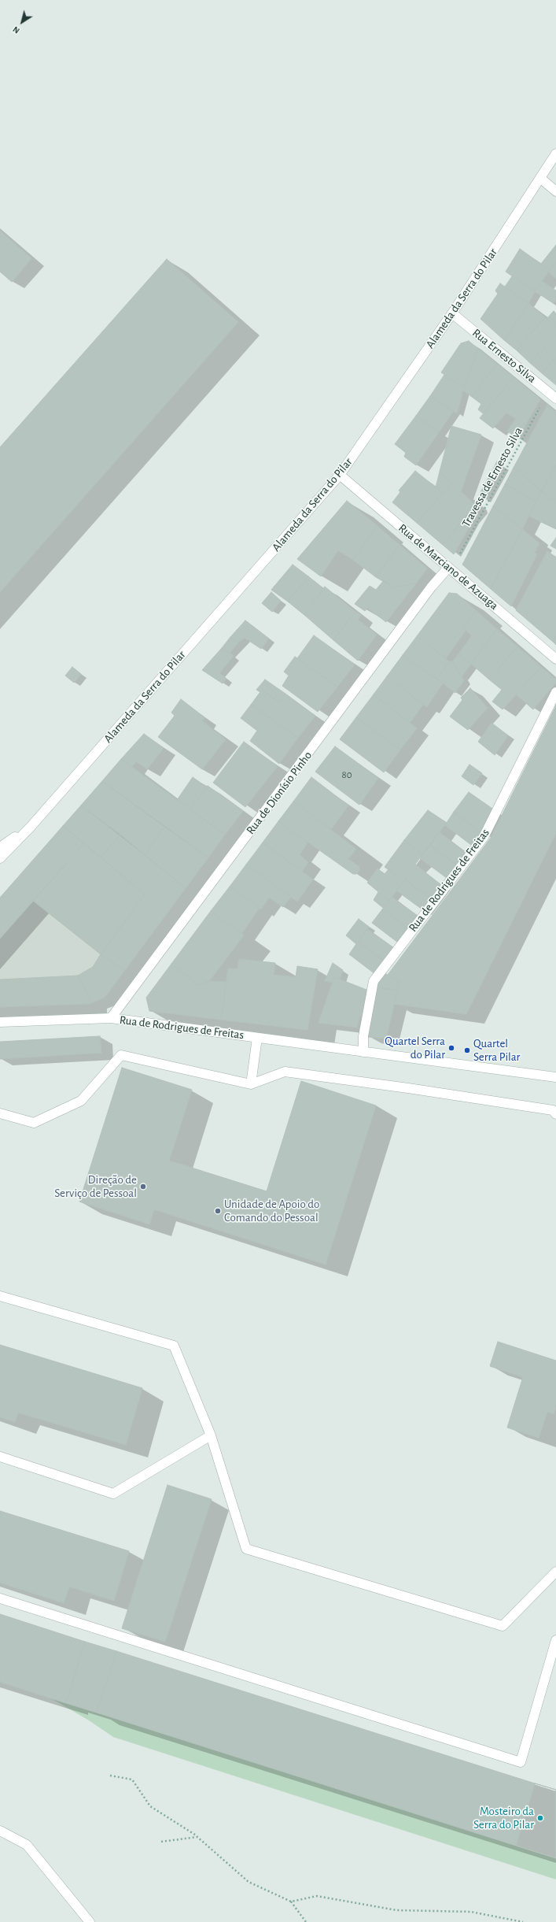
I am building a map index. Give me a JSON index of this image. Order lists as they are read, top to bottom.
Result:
{
  "streets": {
    "street": [
      "Alameda da Serra do Pilar",
      "Rua Ernesto Silva",
      "Rua de Marciano de Azuaga",
      "Rua de Dionísio Pinho",
      "Rua de Rodrigues de Freitas"
    ],
    "path": ["Travessa de Ernesto Silva"]
  },
  "crossings": [
    ["Alameda da Serra do Pilar", "Rua Ernesto Silva"],
    ["Alameda da Serra do Pilar", "Rua de Marciano de Azuaga"],
    ["Rua Ernesto Silva", "Travessa de Ernesto Silva"],
    ["Travessa de Ernesto Silva", "Rua de Marciano de Azuaga"],
    ["Travessa de Ernesto Silva", "Rua de Dionísio Pinho"],
    ["Rua de Marciano de Azuaga", "Rua de Dionísio Pinho"],
    ["Rua de Dionísio Pinho", "Rua de Rodrigues de Freitas"]
  ],
  "places": [
    "Quartel Serra do Pilar",
    "Quartel Serra Pilar",
    "Direção de Serviço de Pessoal",
    "Unidade de Apoio do Comando do Pessoal",
    "Mosteiro da Serra do Pilar"
  ],
  "house_numbers": ["80"],
  "north": "bottom left"
}
